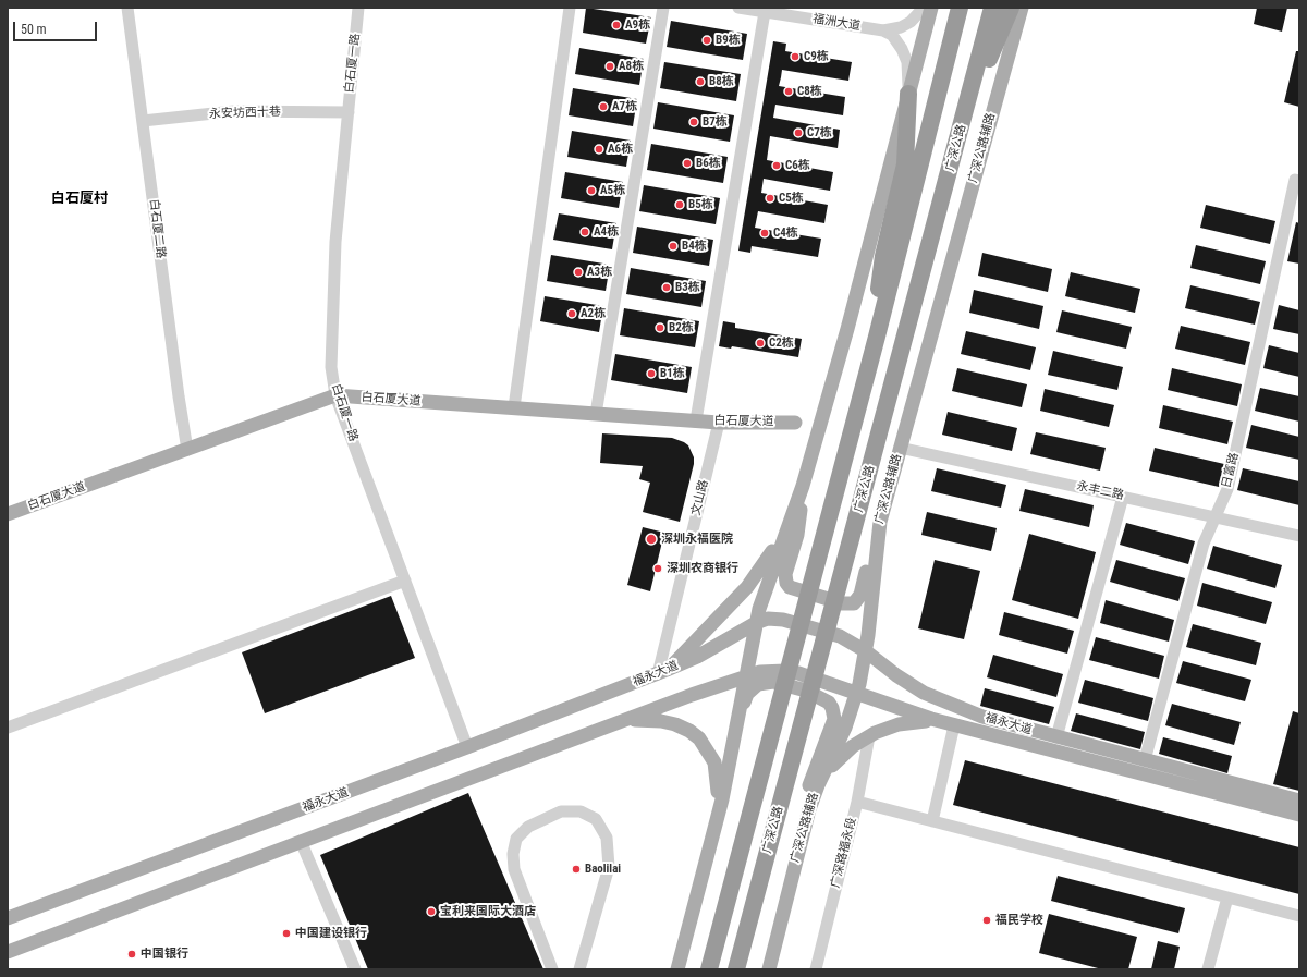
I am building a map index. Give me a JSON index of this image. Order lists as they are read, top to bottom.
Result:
{
  "streets": {
    "highway": ["广深公路"],
    "main road": ["广深公路辅路", "白石厦大道", "福永大道"],
    "street": [
      "福洲大道",
      "白石厦一路",
      "永安坊西十巷",
      "白石厦二路",
      "日富路",
      "永丰二路",
      "文山路",
      "广深路福永段"
    ]
  },
  "crossings": [
    ["白石厦一路", "永安坊西十巷"],
    ["白石厦一路", "白石厦大道"],
    ["白石厦一路", "福永大道"],
    ["永安坊西十巷", "白石厦二路"],
    ["广深公路辅路", "永丰二路"],
    ["广深公路辅路", "福永大道"],
    ["白石厦二路", "白石厦大道"],
    ["白石厦大道", "文山路"],
    ["日富路", "永丰二路"],
    ["日富路", "福永大道"],
    ["文山路", "福永大道"]
  ],
  "districts": ["白石厦村"],
  "places": [
    "A9栋",
    "B9栋",
    "C9栋",
    "A8栋",
    "B8栋",
    "C8栋",
    "A7栋",
    "B7栋",
    "C7栋",
    "A6栋",
    "B6栋",
    "C6栋",
    "A5栋",
    "C5栋",
    "B5栋",
    "A4栋",
    "C4栋",
    "B4栋",
    "A3栋",
    "B3栋",
    "A2栋",
    "B2栋",
    "C2栋",
    "B1栋",
    "深圳永福医院",
    "深圳农商银行",
    "Baolilai",
    "宝利来国际大酒店",
    "福民学校",
    "中国建设银行",
    "中国银行"
  ],
  "scale_bar": "50 m"
}
